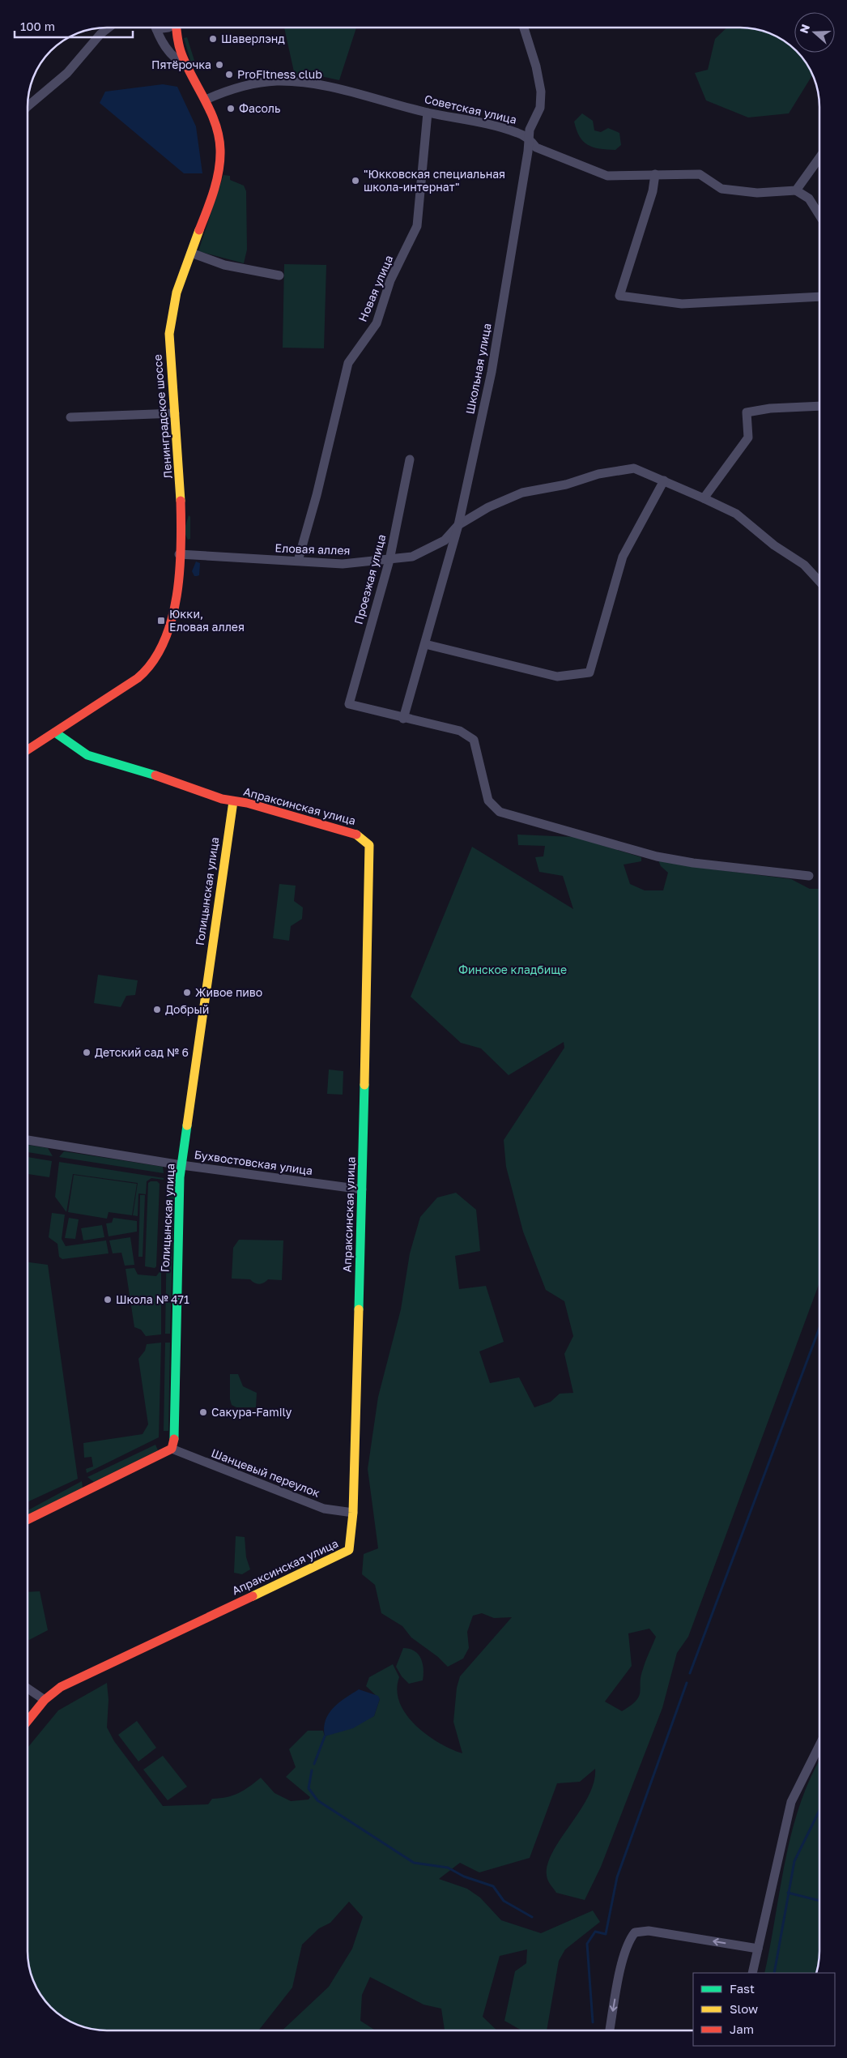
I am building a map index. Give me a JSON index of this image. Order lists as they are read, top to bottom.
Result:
{
  "streets": {
    "street": [
      "Советская улица",
      "Новая улица",
      "Школьная улица",
      "Ленинградское шоссе",
      "Еловая аллея",
      "Проезжая улица",
      "Апраксинская улица",
      "Голицынская улица",
      "Бухвостовская улица",
      "Шанцевый переулок"
    ]
  },
  "crossings": [
    ["Советская улица", "Новая улица"],
    ["Советская улица", "Школьная улица"],
    ["Советская улица", "Ленинградское шоссе"],
    ["Новая улица", "Еловая аллея"],
    ["Школьная улица", "Еловая аллея"],
    ["Школьная улица", "Проезжая улица"],
    ["Ленинградское шоссе", "Еловая аллея"],
    ["Ленинградское шоссе", "Апраксинская улица"],
    ["Еловая аллея", "Проезжая улица"],
    ["Апраксинская улица", "Голицынская улица"],
    ["Апраксинская улица", "Бухвостовская улица"],
    ["Апраксинская улица", "Шанцевый переулок"],
    ["Голицынская улица", "Бухвостовская улица"],
    ["Голицынская улица", "Шанцевый переулок"]
  ],
  "parks": ["Финское кладбище"],
  "places": {
    "other": [
      "Шаверлэнд",
      "Пятёрочка",
      "ProFitness club",
      "Фасоль",
      "\"Юкковская специальная школа-интернат\"",
      "Живое пиво",
      "Добрый",
      "Детский сад № 6",
      "Школа № 471",
      "Сакура-Family"
    ],
    "transit": ["Юкки, Еловая аллея"]
  },
  "legend": ["Fast", "Slow", "Jam"],
  "scale_bar": "100 m",
  "north": "left"
}
